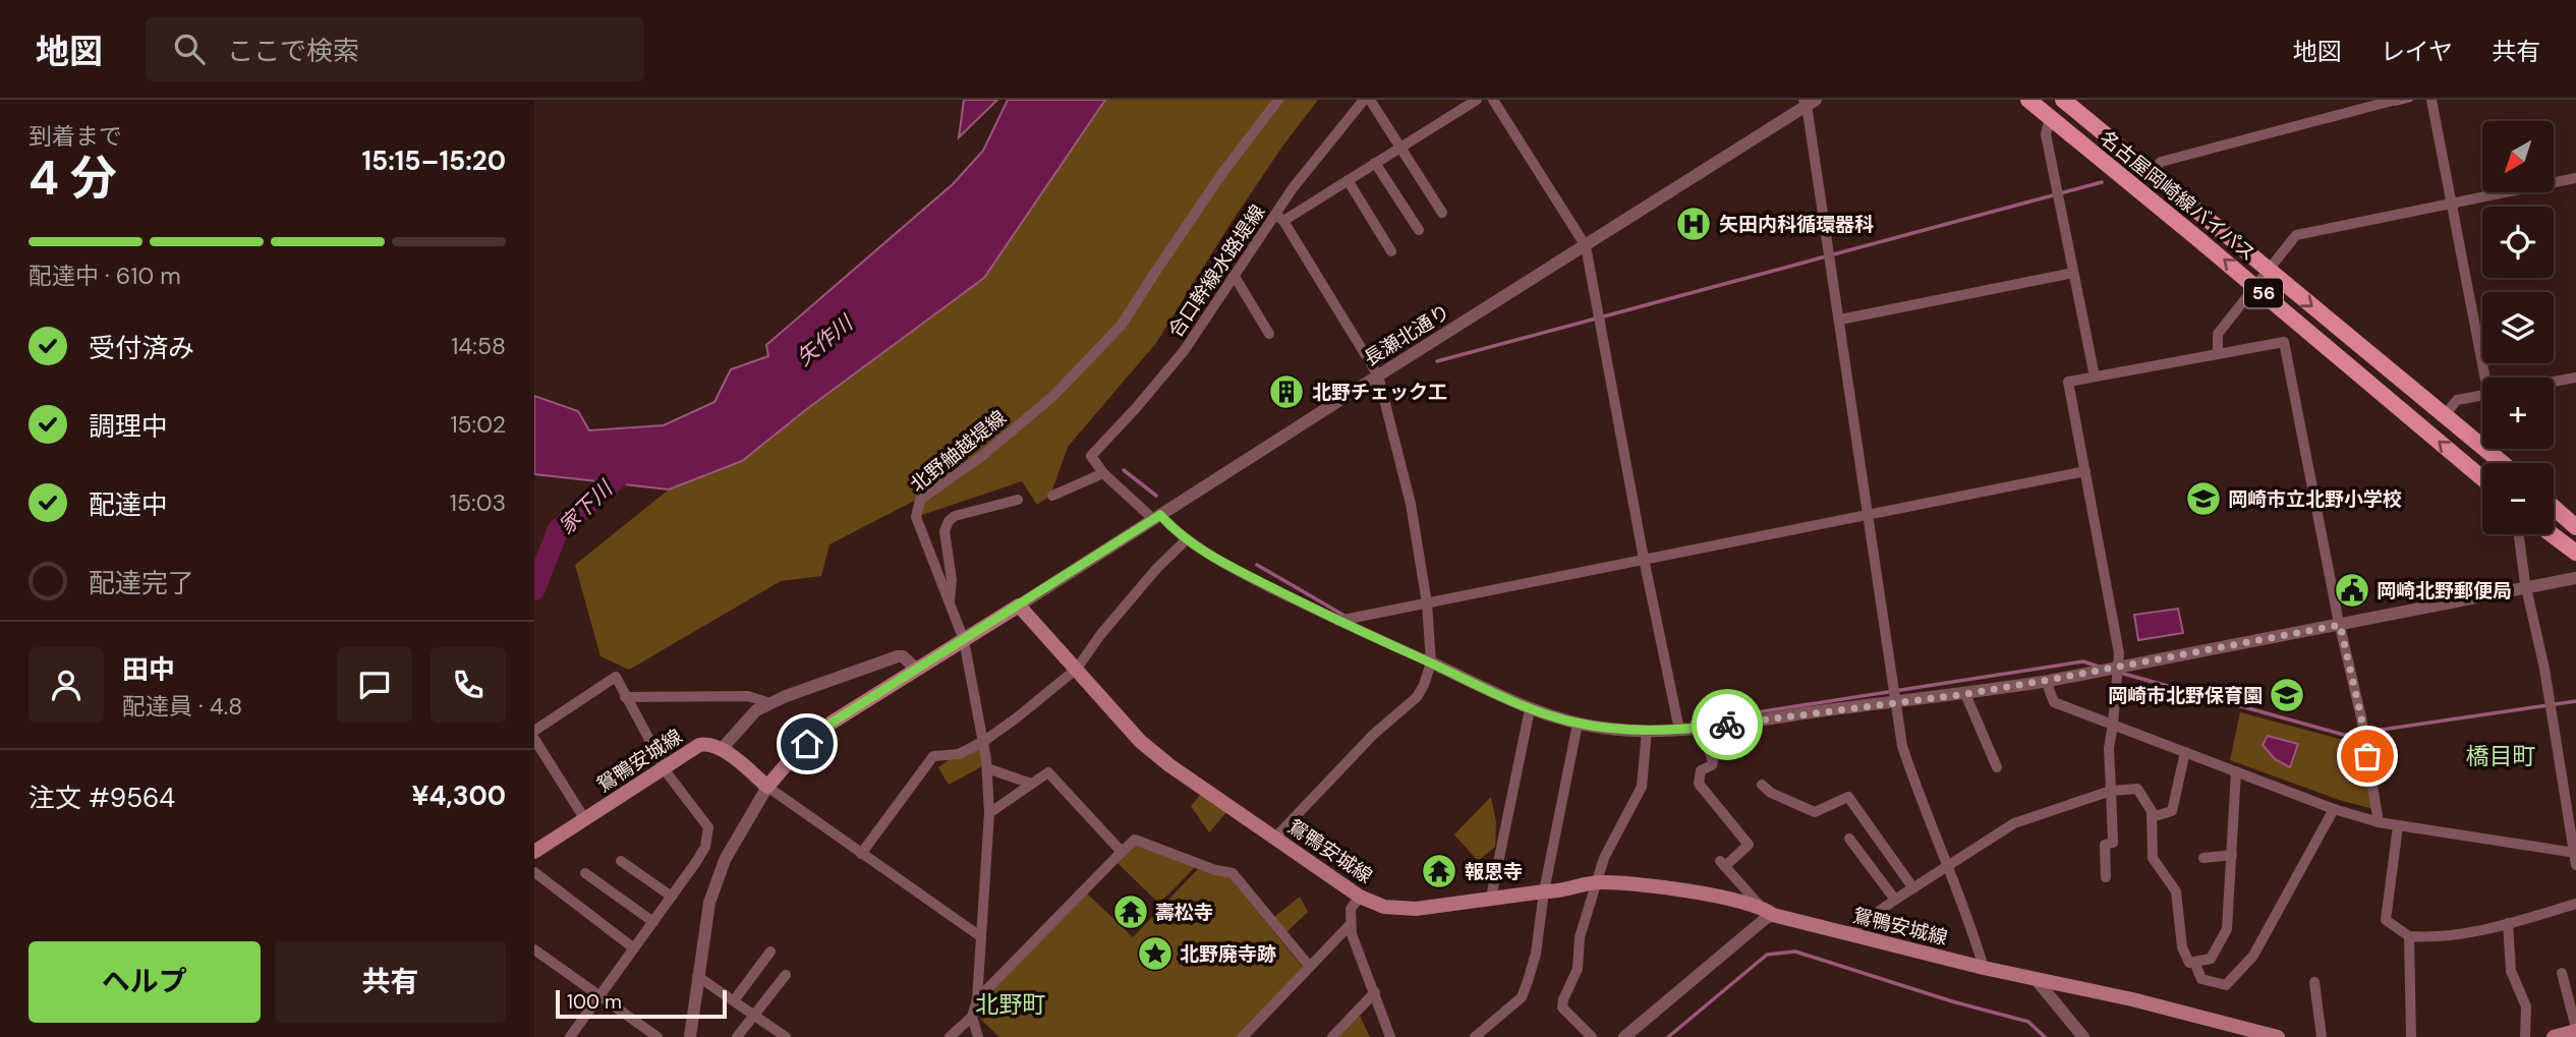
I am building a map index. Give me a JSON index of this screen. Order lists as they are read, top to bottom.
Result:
{
  "streets": {
    "main road": ["名古屋岡崎線バイパス", "56", "鴛鴨安城線"],
    "street": ["合口幹線水路堤線", "長瀬北通り", "北野舳越堤線"]
  },
  "crossings": [
    ["長瀬北通り", "鴛鴨安城線"]
  ],
  "districts": ["橋目町", "北野町"],
  "water": ["矢作川", "家下川"],
  "places": {
    "hospital": ["矢田内科循環器科"],
    "building": ["北野チェック工"],
    "school or university": ["岡崎市立北野小学校", "岡崎市北野保育園"],
    "public building": ["岡崎北野郵便局"],
    "temple": ["報恩寺", "壽松寺"],
    "place": ["北野廃寺跡"]
  },
  "scale_bar": "100 m",
  "north": "bottom left",
  "page": {
    "header": "地図",
    "search": "ここで検索",
    "nav": ["地図", "レイヤ", "共有"],
    "heading": ["4 分", "到着まで", "15:15–15:20"],
    "panel": [
      "田中",
      "配達員 · 4.8",
      "注文 #9564",
      "¥4,300"
    ],
    "map_buttons": ["+", "−"],
    "bar": "配達中 · 610 m",
    "list": [
      ["受付済み", "14:58"],
      ["調理中", "15:02"],
      ["配達中", "15:03"],
      "配達完了"
    ],
    "buttons": ["ヘルプ", "共有"],
    "scale": "100 m"
  }
}
